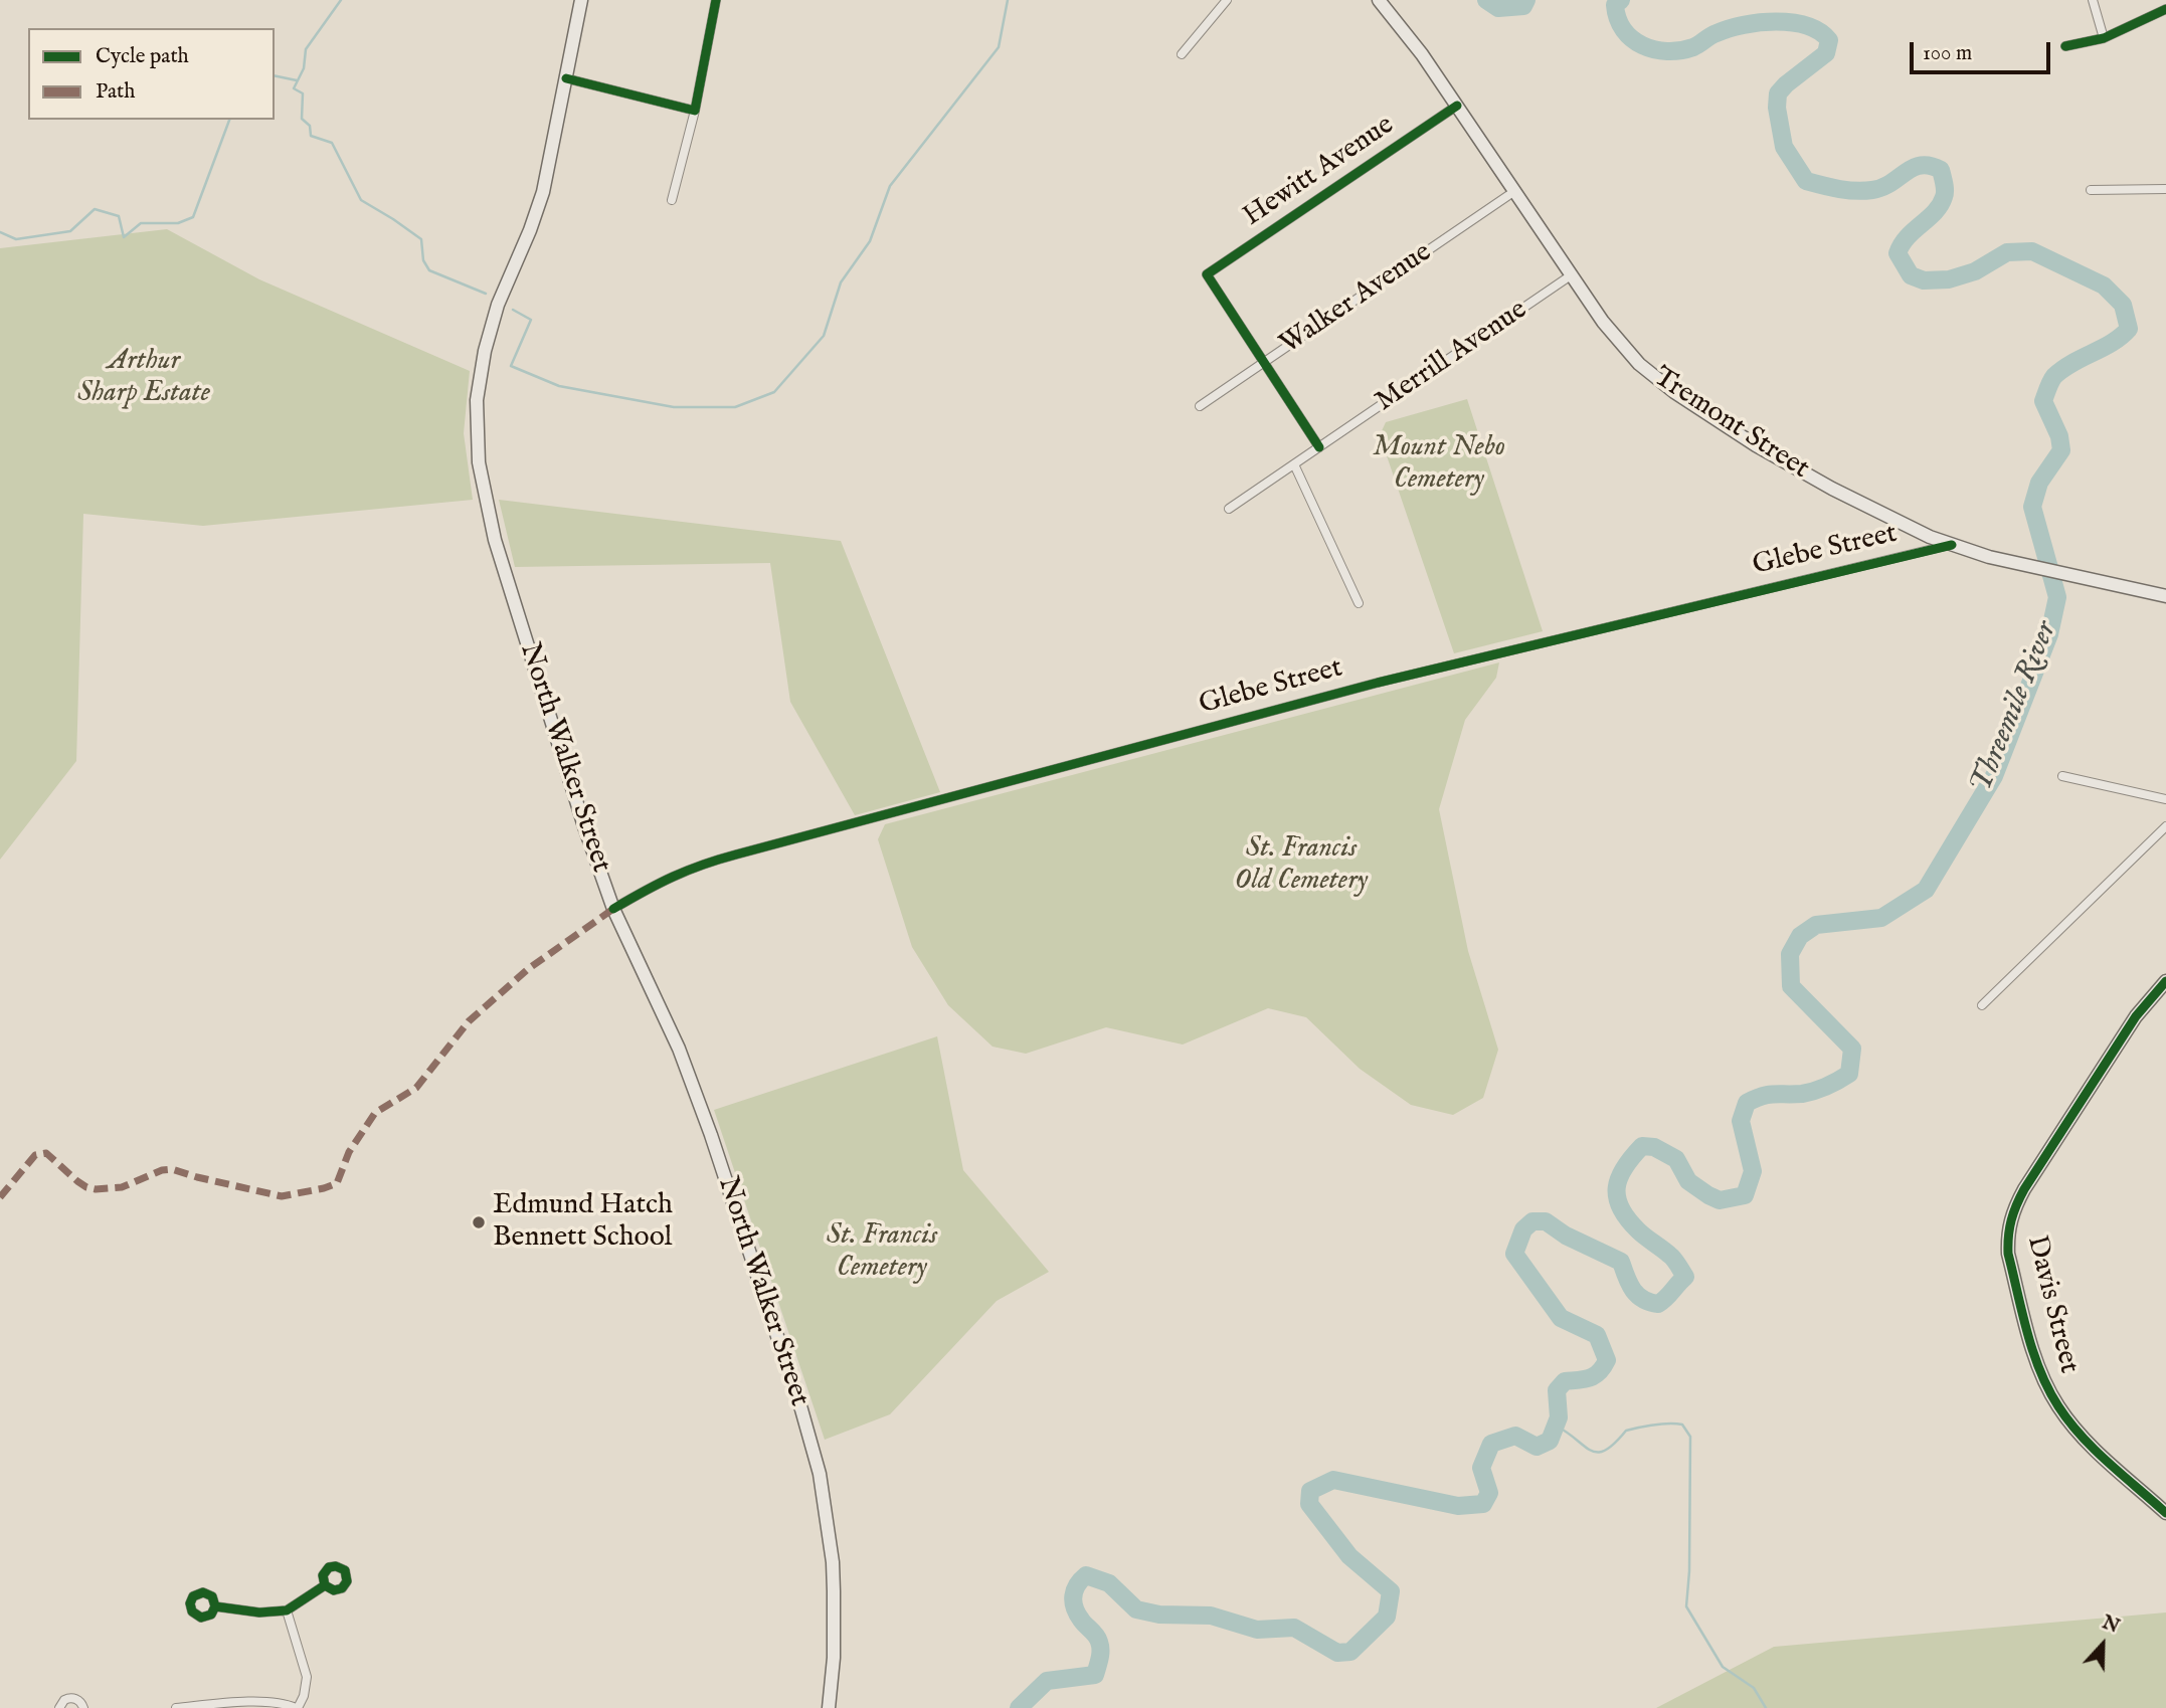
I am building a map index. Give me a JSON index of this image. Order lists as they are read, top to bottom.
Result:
{
  "streets": {
    "main road": ["Tremont Street", "North Walker Street", "Davis Street"],
    "street": [
      "Hewitt Avenue",
      "Walker Avenue",
      "Merrill Avenue",
      "Glebe Street"
    ]
  },
  "crossings": [
    ["Hewitt Avenue", "Walker Avenue"],
    ["Hewitt Avenue", "Tremont Street"],
    ["Walker Avenue", "Tremont Street"],
    ["Merrill Avenue", "Tremont Street"],
    ["Tremont Street", "Glebe Street"],
    ["Glebe Street", "North Walker Street"]
  ],
  "water": ["Threemile River"],
  "parks": [
    "Arthur Sharp Estate",
    "Mount Nebo Cemetery",
    "St. Francis Old Cemetery",
    "St. Francis Cemetery"
  ],
  "places": ["Edmund Hatch Bennett School"],
  "legend": ["Cycle path", "Path"],
  "scale_bar": "100 m",
  "north": "top"
}
